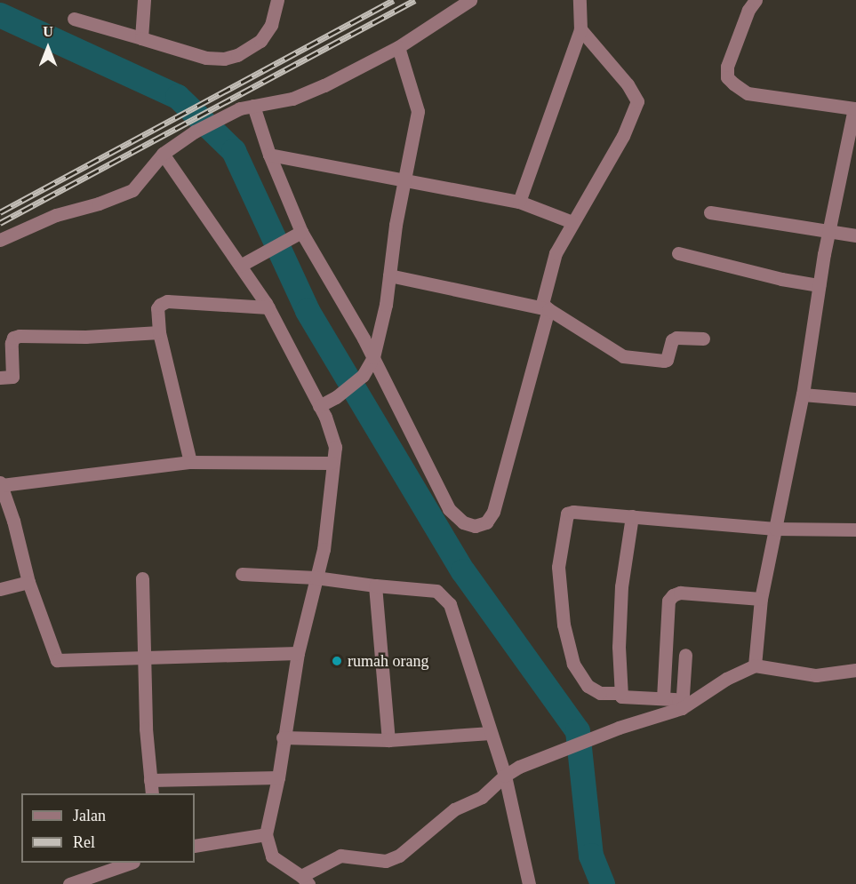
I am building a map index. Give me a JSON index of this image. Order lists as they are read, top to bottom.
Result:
{
  "places": ["rumah orang"],
  "legend": ["Jalan", "Rel"],
  "north": "top"
}
